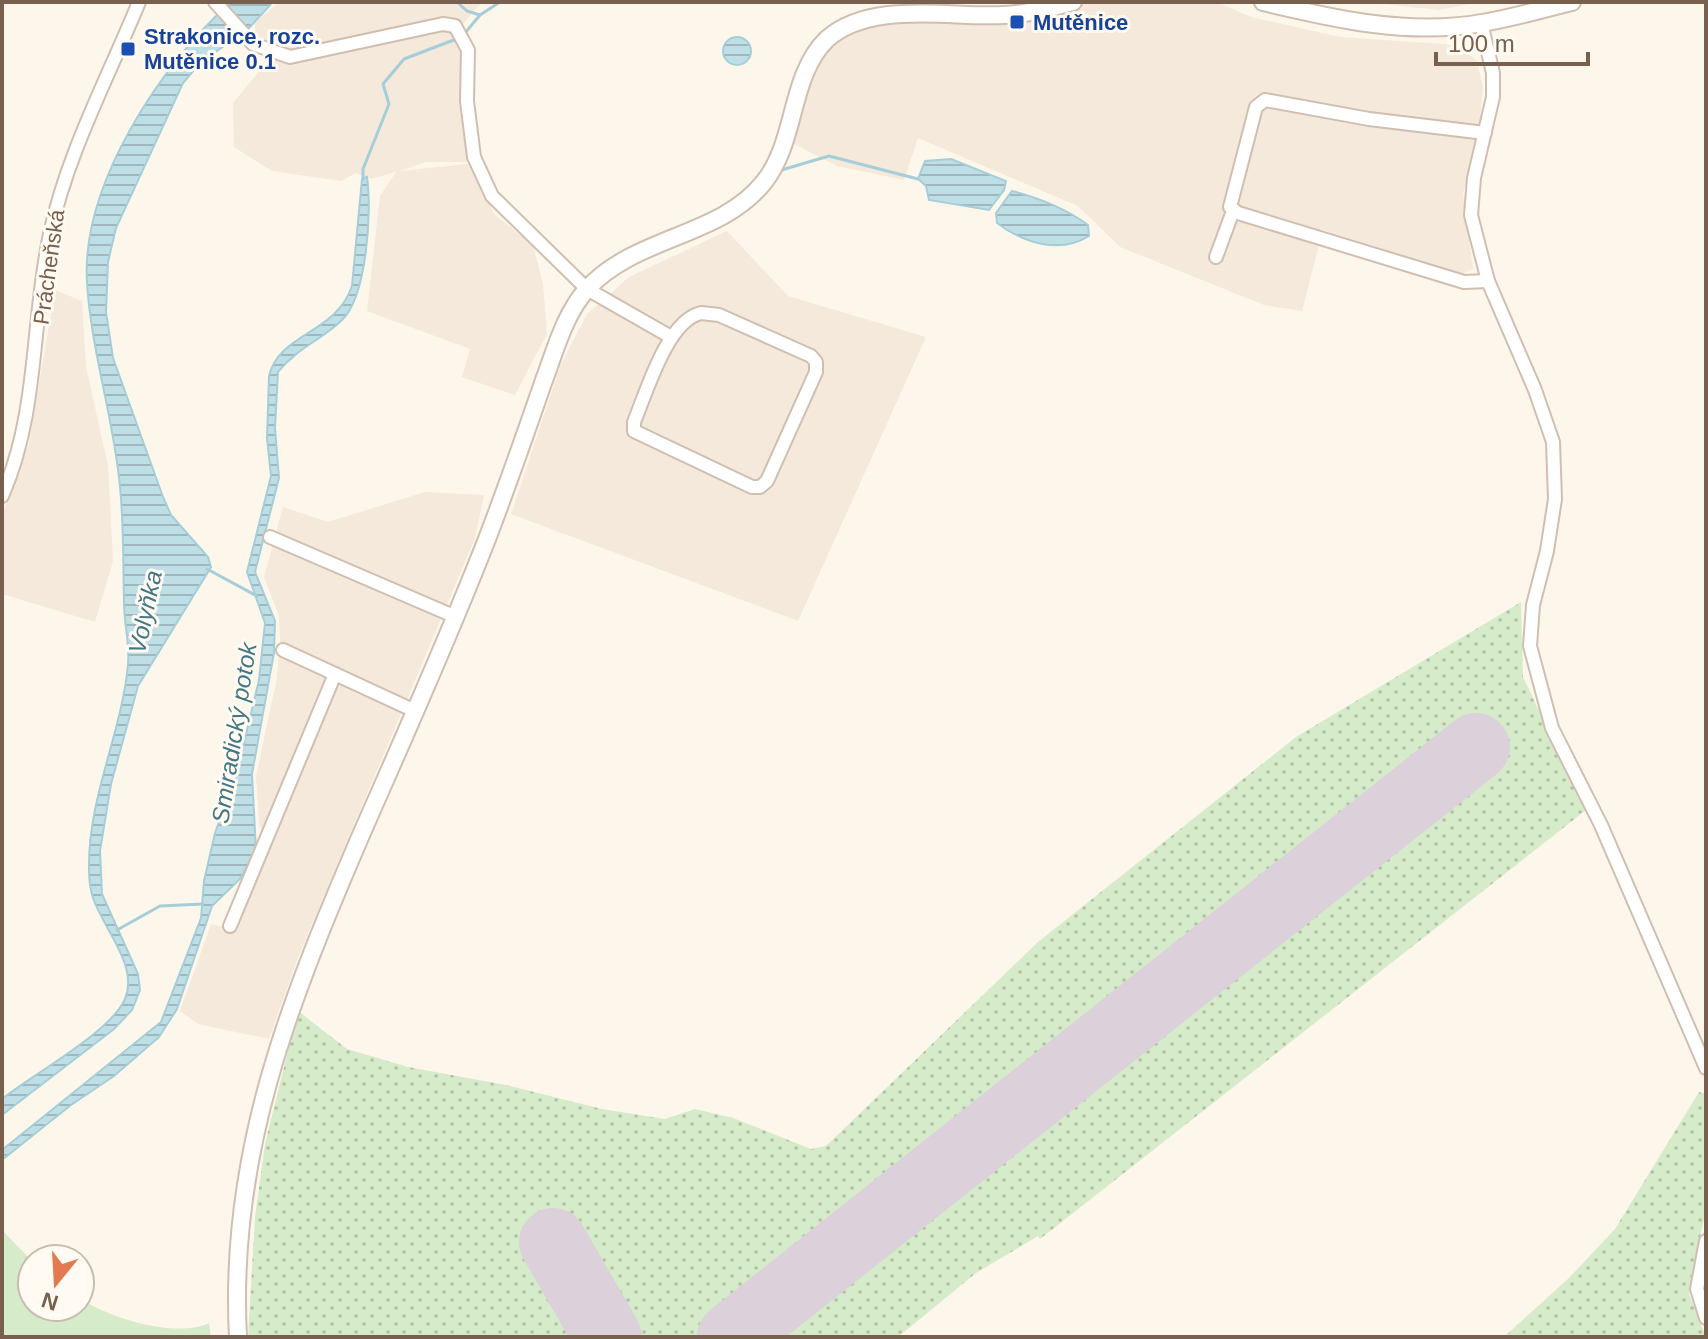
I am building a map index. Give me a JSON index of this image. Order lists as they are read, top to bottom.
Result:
{
  "streets": {
    "street": ["Prácheňská"]
  },
  "water": ["Volyňka", "Smiradický potok"],
  "places": {
    "transit": ["Mutěnice", "Strakonice, rozc. Mutěnice 0.1"]
  },
  "scale_bar": "100 m",
  "north": "bottom"
}
